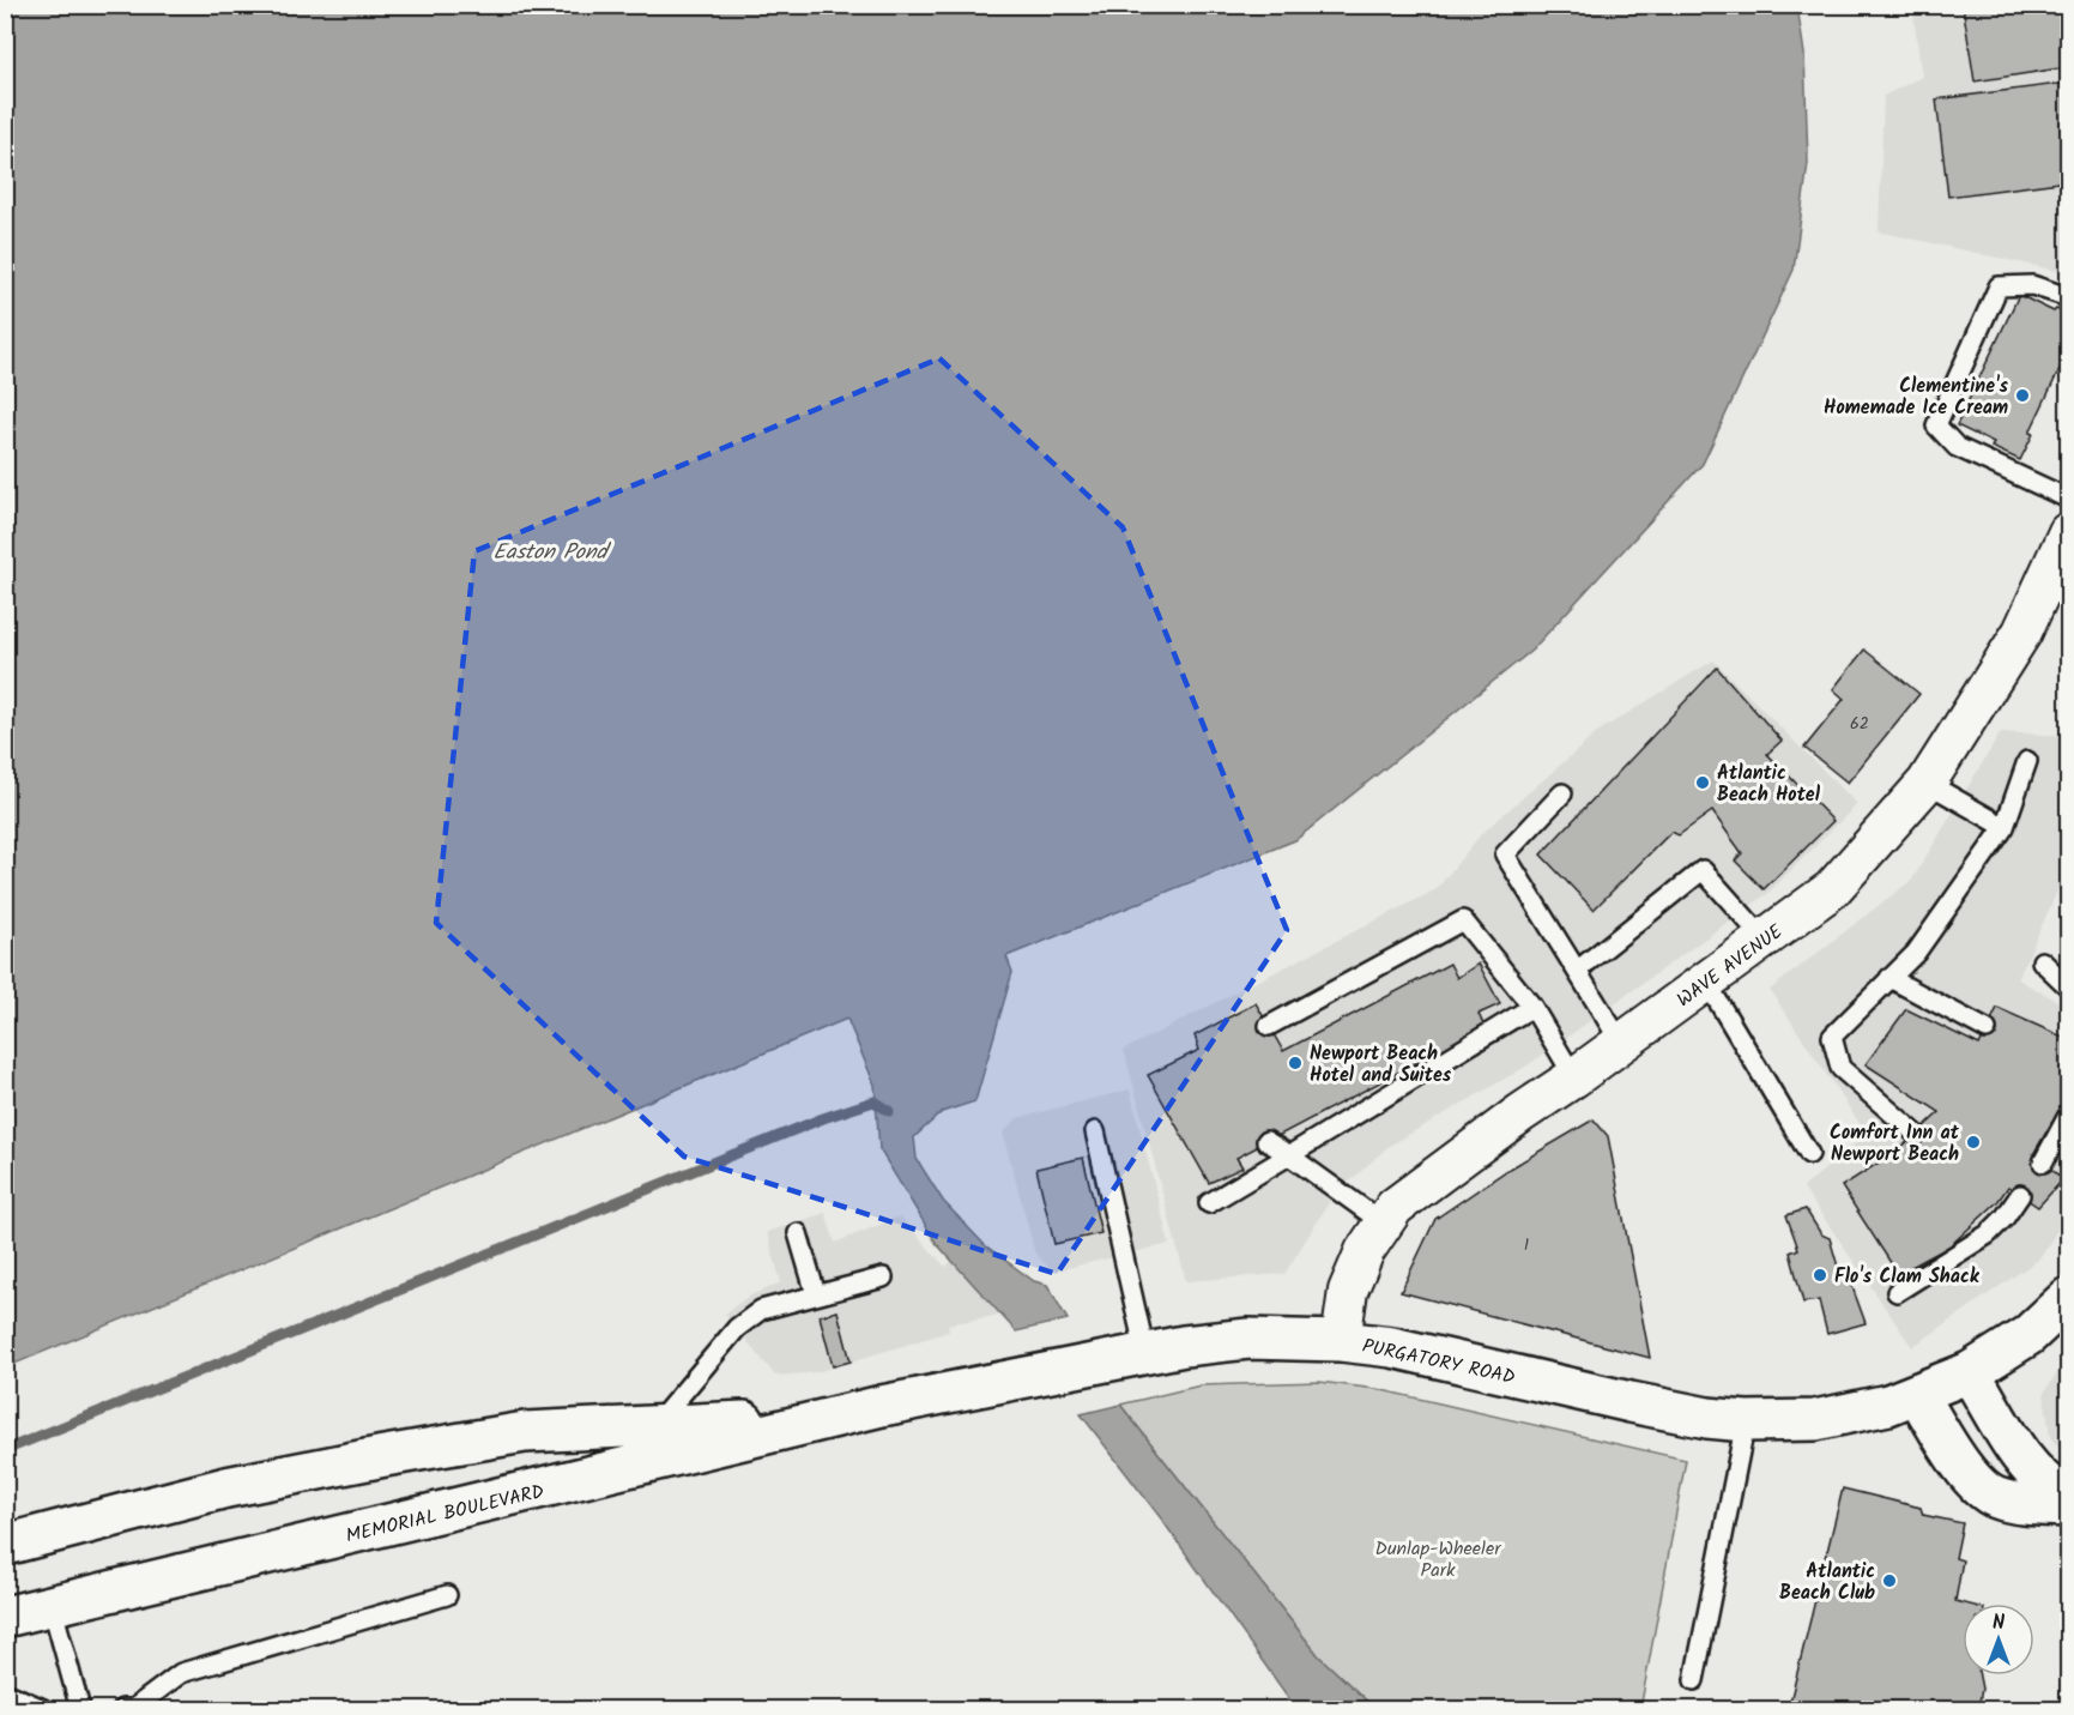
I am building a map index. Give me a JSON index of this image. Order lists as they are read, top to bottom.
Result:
{
  "streets": {
    "main road": ["PURGATORY ROAD", "MEMORIAL BOULEVARD"],
    "street": ["WAVE AVENUE"]
  },
  "crossings": [
    ["WAVE AVENUE", "PURGATORY ROAD"],
    ["PURGATORY ROAD", "MEMORIAL BOULEVARD"]
  ],
  "water": ["Easton Pond"],
  "parks": ["Dunlap-Wheeler Park"],
  "places": [
    "Clementine's Homemade Ice Cream",
    "Atlantic Beach Hotel",
    "Newport Beach Hotel and Suites",
    "Comfort Inn at Newport Beach",
    "Flo's Clam Shack",
    "Atlantic Beach Club"
  ],
  "house_numbers": ["62", "1"],
  "north": "top"
}
